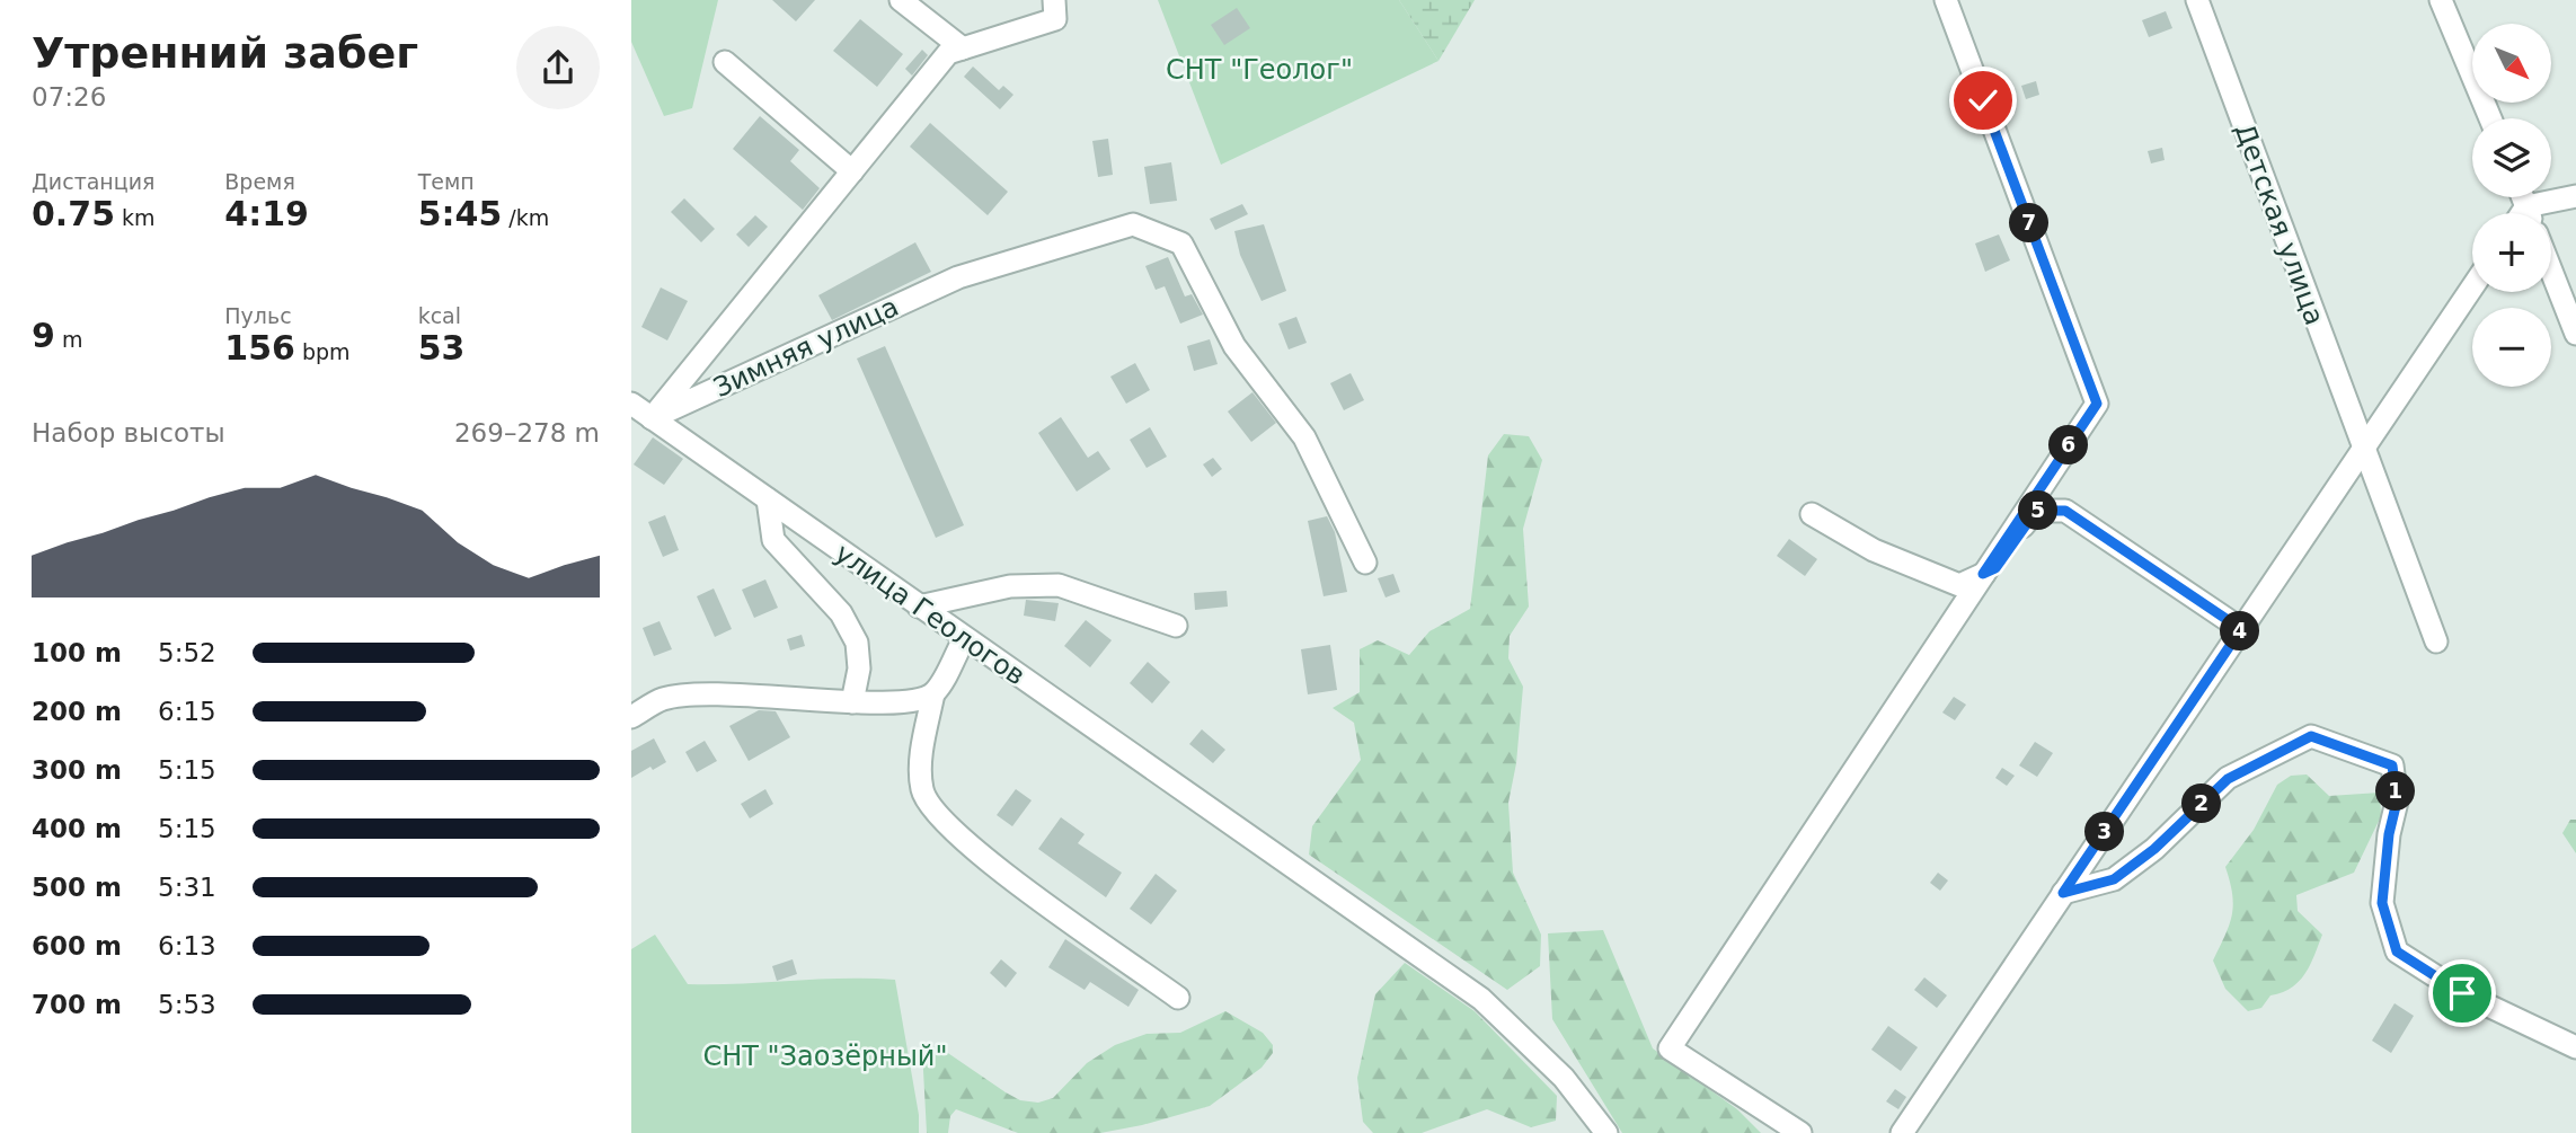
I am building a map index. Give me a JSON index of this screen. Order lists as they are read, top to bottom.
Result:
{
  "streets": {
    "street": ["Детская улица", "Зимняя улица", "улица Геологов"]
  },
  "crossings": [
    ["Зимняя улица", "улица Геологов"]
  ],
  "parks": ["СНТ \"Геолог\"", "СНТ \"Заозёрный\""],
  "north": "bottom right",
  "page": {
    "heading": ["Утренний забег", "07:26"],
    "map_buttons": ["+", "−"],
    "stats": [
      ["Дистанция", "0.75 km"],
      ["Время", "4:19"],
      ["Темп", "5:45 /km"],
      ["9 m"],
      ["Пульс", "156 bpm"],
      ["kcal", "53"]
    ],
    "pins": [
      "7",
      "6",
      "5",
      "4",
      "1",
      "2",
      "3"
    ],
    "chart": ["Набор высоты", "269–278 m"],
    "list": [
      {
        "name": "100 m",
        "note": "5:52"
      },
      {
        "name": "200 m",
        "note": "6:15"
      },
      {
        "name": "300 m",
        "note": "5:15"
      },
      {
        "name": "400 m",
        "note": "5:15"
      },
      {
        "name": "500 m",
        "note": "5:31"
      },
      {
        "name": "600 m",
        "note": "6:13"
      },
      {
        "name": "700 m",
        "note": "5:53"
      }
    ]
  }
}
